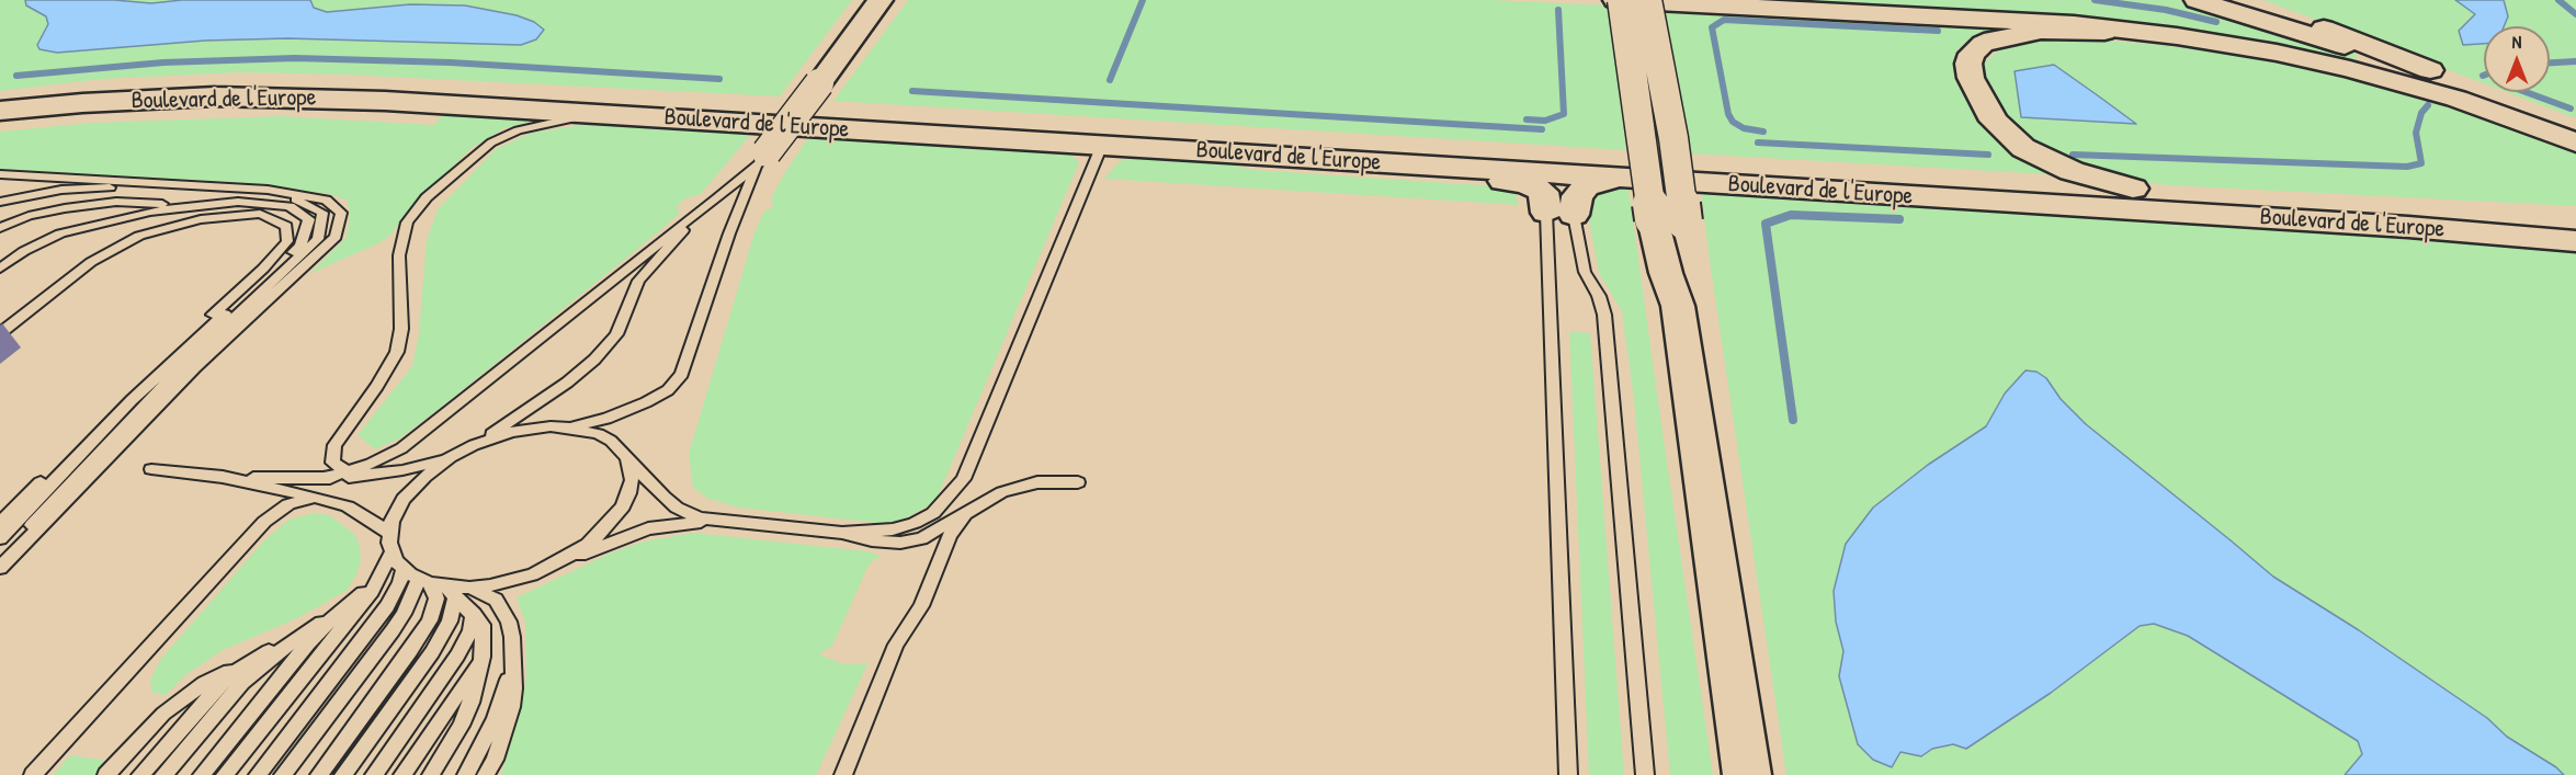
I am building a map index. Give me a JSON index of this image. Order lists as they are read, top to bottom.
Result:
{
  "streets": {
    "main road": ["Boulevard de l'Europe"]
  },
  "north": "top"
}
